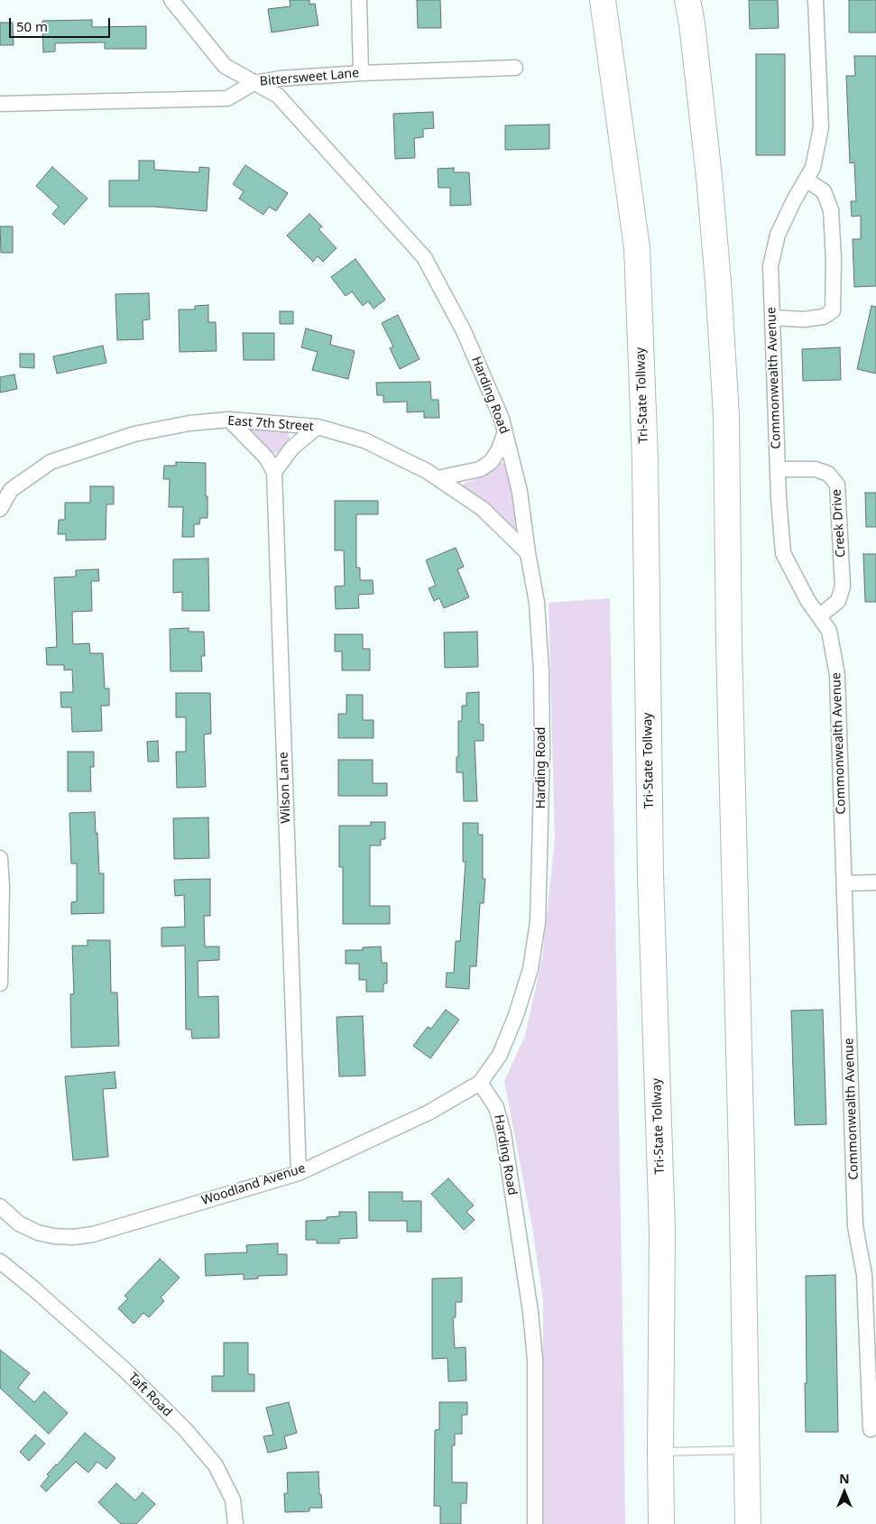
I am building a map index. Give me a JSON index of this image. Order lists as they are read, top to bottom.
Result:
{
  "streets": {
    "highway": ["Tri-State Tollway"],
    "street": [
      "Bittersweet Lane",
      "Commonwealth Avenue",
      "Harding Road",
      "East 7th Street",
      "Creek Drive",
      "Wilson Lane",
      "Woodland Avenue",
      "Taft Road"
    ]
  },
  "crossings": [
    ["Bittersweet Lane", "Harding Road"],
    ["Commonwealth Avenue", "Creek Drive"],
    ["Harding Road", "East 7th Street"],
    ["Harding Road", "Woodland Avenue"],
    ["Wilson Lane", "Woodland Avenue"]
  ],
  "scale_bar": "50 m",
  "north": "top"
}
